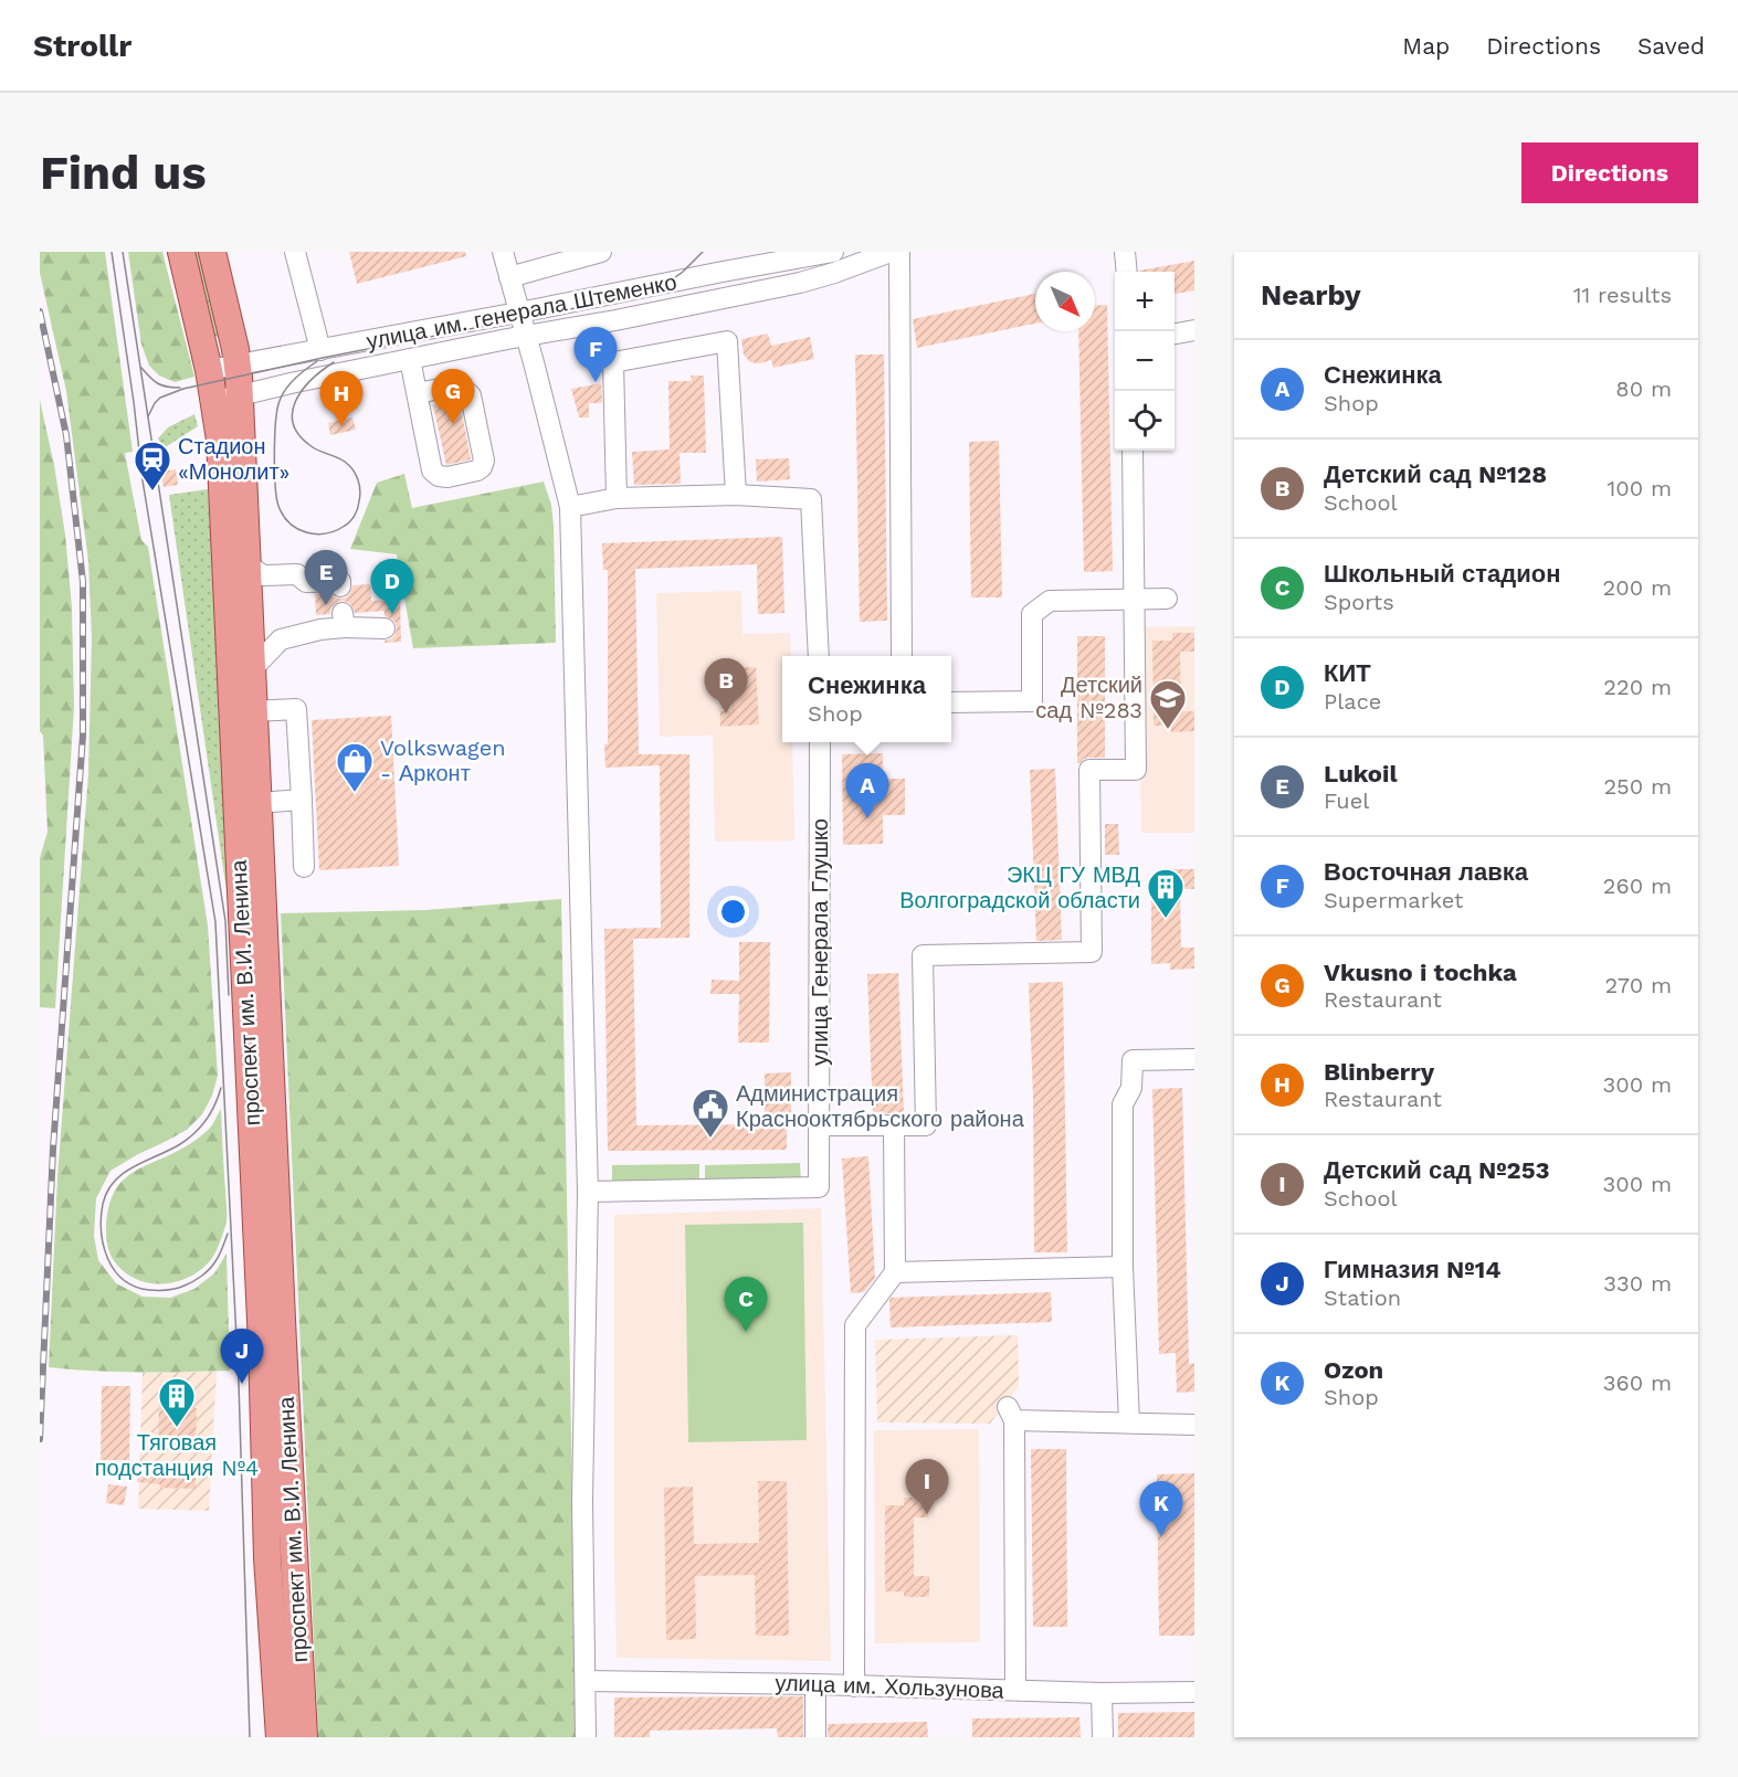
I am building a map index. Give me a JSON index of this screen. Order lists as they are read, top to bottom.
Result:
{
  "streets": {
    "main road": ["проспект им. В.И. Ленина"],
    "street": ["улица им. генерала Штеменко", "улица Генерала Глушко", "улица им. Хользунова"]
  },
  "crossings": [
    ["улица им. генерала Штеменко", "проспект им. В.И. Ленина"]
  ],
  "places": {
    "station": ["Стадион «Монолит»"],
    "school or university": ["Детский сад №283"],
    "shop": ["Volkswagen - Арконт"],
    "building": ["ЭКЦ ГУ МВД Волгоградской области", "Тяговая подстанция №4"],
    "public building": ["Администрация Краснооктябрьского района"]
  },
  "north": "bottom right",
  "page": {
    "header": "Strollr",
    "nav": ["Map", "Directions", "Saved"],
    "buttons": "Directions",
    "title": "Find us",
    "heading": ["Nearby", "11 results"],
    "map_buttons": ["+", "−"],
    "pins": [
      "F",
      "G",
      "H",
      "E",
      "D",
      "B",
      "A",
      "C",
      "J",
      "I",
      "K"
    ],
    "list": [
      {
        "mark": "A",
        "name": "Снежинка",
        "note": "Shop",
        "value": "80 m"
      },
      {
        "mark": "B",
        "name": "Детский сад №128",
        "note": "School",
        "value": "100 m"
      },
      {
        "mark": "C",
        "name": "Школьный стадион",
        "note": "Sports",
        "value": "200 m"
      },
      {
        "mark": "D",
        "name": "КИТ",
        "note": "Place",
        "value": "220 m"
      },
      {
        "mark": "E",
        "name": "Lukoil",
        "note": "Fuel",
        "value": "250 m"
      },
      {
        "mark": "F",
        "name": "Восточная лавка",
        "note": "Supermarket",
        "value": "260 m"
      },
      {
        "mark": "G",
        "name": "Vkusno i tochka",
        "note": "Restaurant",
        "value": "270 m"
      },
      {
        "mark": "H",
        "name": "Blinberry",
        "note": "Restaurant",
        "value": "300 m"
      },
      {
        "mark": "I",
        "name": "Детский сад №253",
        "note": "School",
        "value": "300 m"
      },
      {
        "mark": "J",
        "name": "Гимназия №14",
        "note": "Station",
        "value": "330 m"
      },
      {
        "mark": "K",
        "name": "Ozon",
        "note": "Shop",
        "value": "360 m"
      }
    ],
    "popup": ["Снежинка", "Shop"]
  }
}
